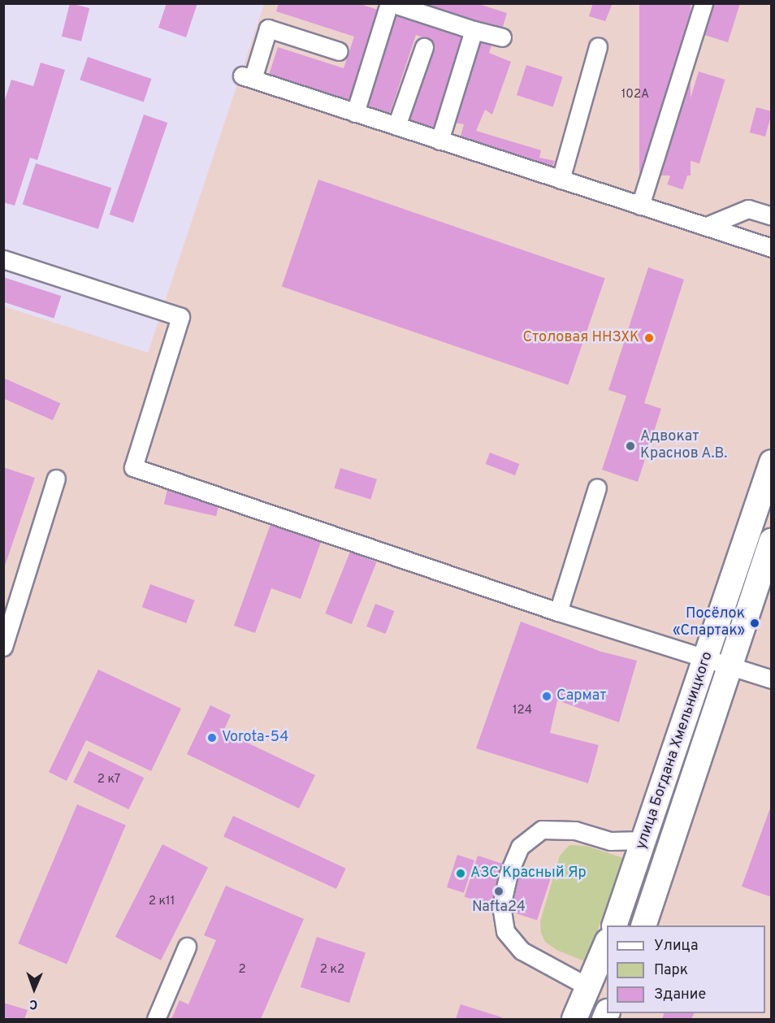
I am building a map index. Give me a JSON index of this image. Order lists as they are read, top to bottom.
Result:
{
  "streets": {
    "highway": ["улица Богдана Хмельницкого"]
  },
  "places": [
    "Столовая ННЗХК",
    "Адвокат Краснов А.В.",
    "Посёлок «Спартак»",
    "Сармат",
    "Vorota-54",
    "АЗС Красный Яр",
    "Nafta24"
  ],
  "house_numbers": [
    "102А",
    "124",
    "2 к7",
    "2 к11",
    "2",
    "2 к2"
  ],
  "legend": ["Улица", "Парк", "Здание"],
  "north": "bottom"
}
